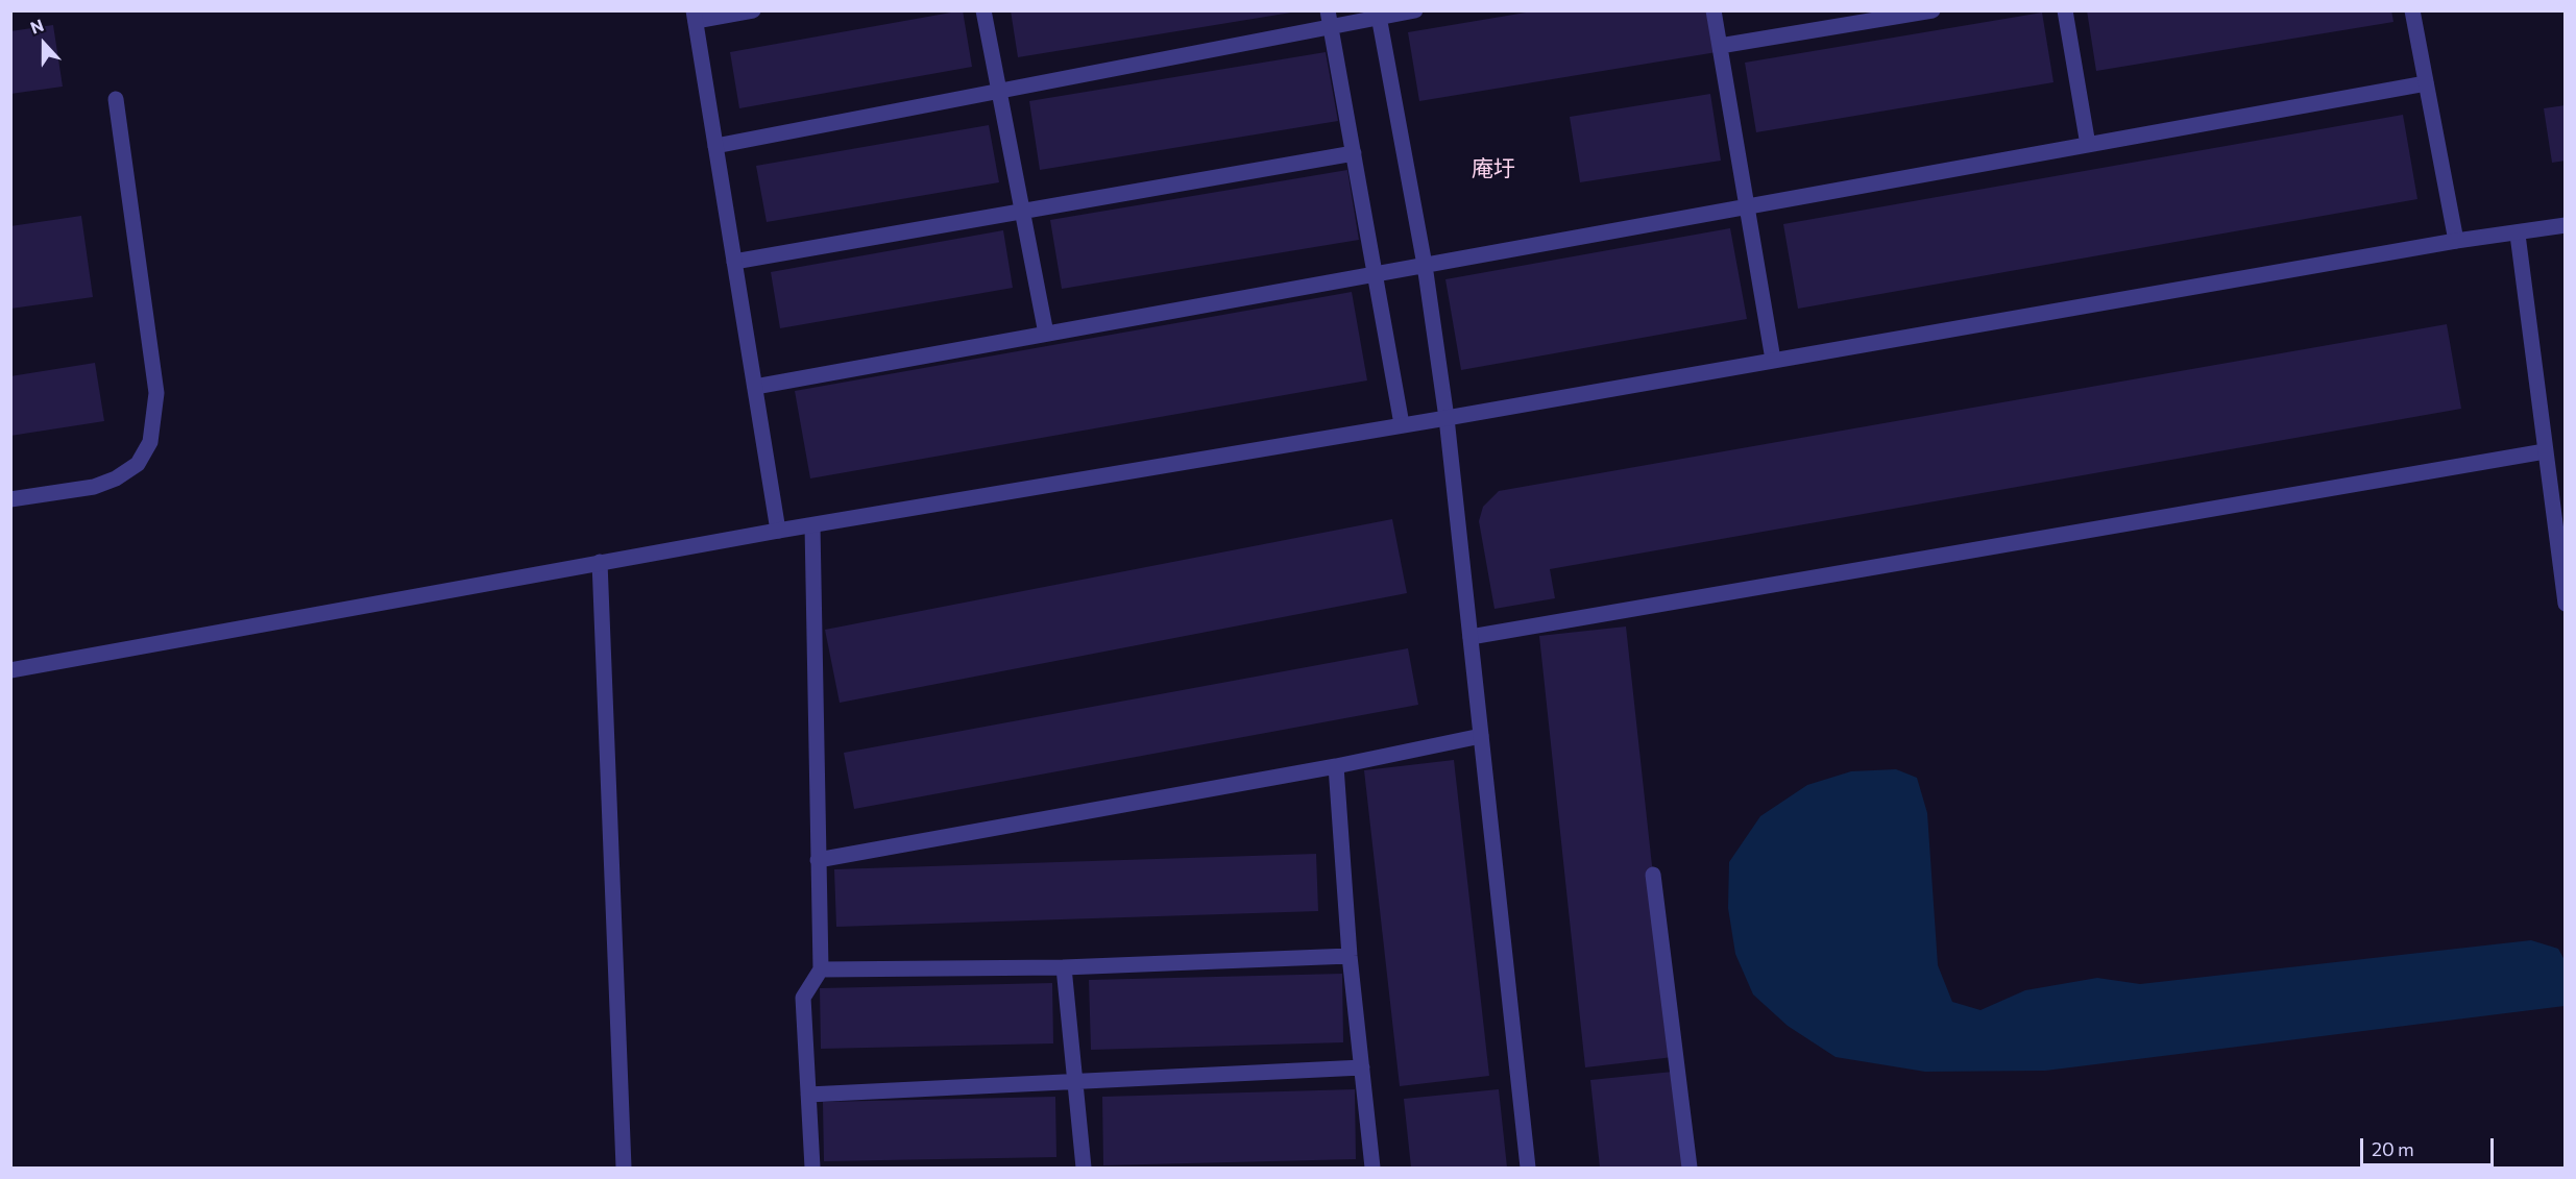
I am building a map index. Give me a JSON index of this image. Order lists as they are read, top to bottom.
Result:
{
  "districts": ["庵圩"],
  "scale_bar": "20 m",
  "north": "top"
}
